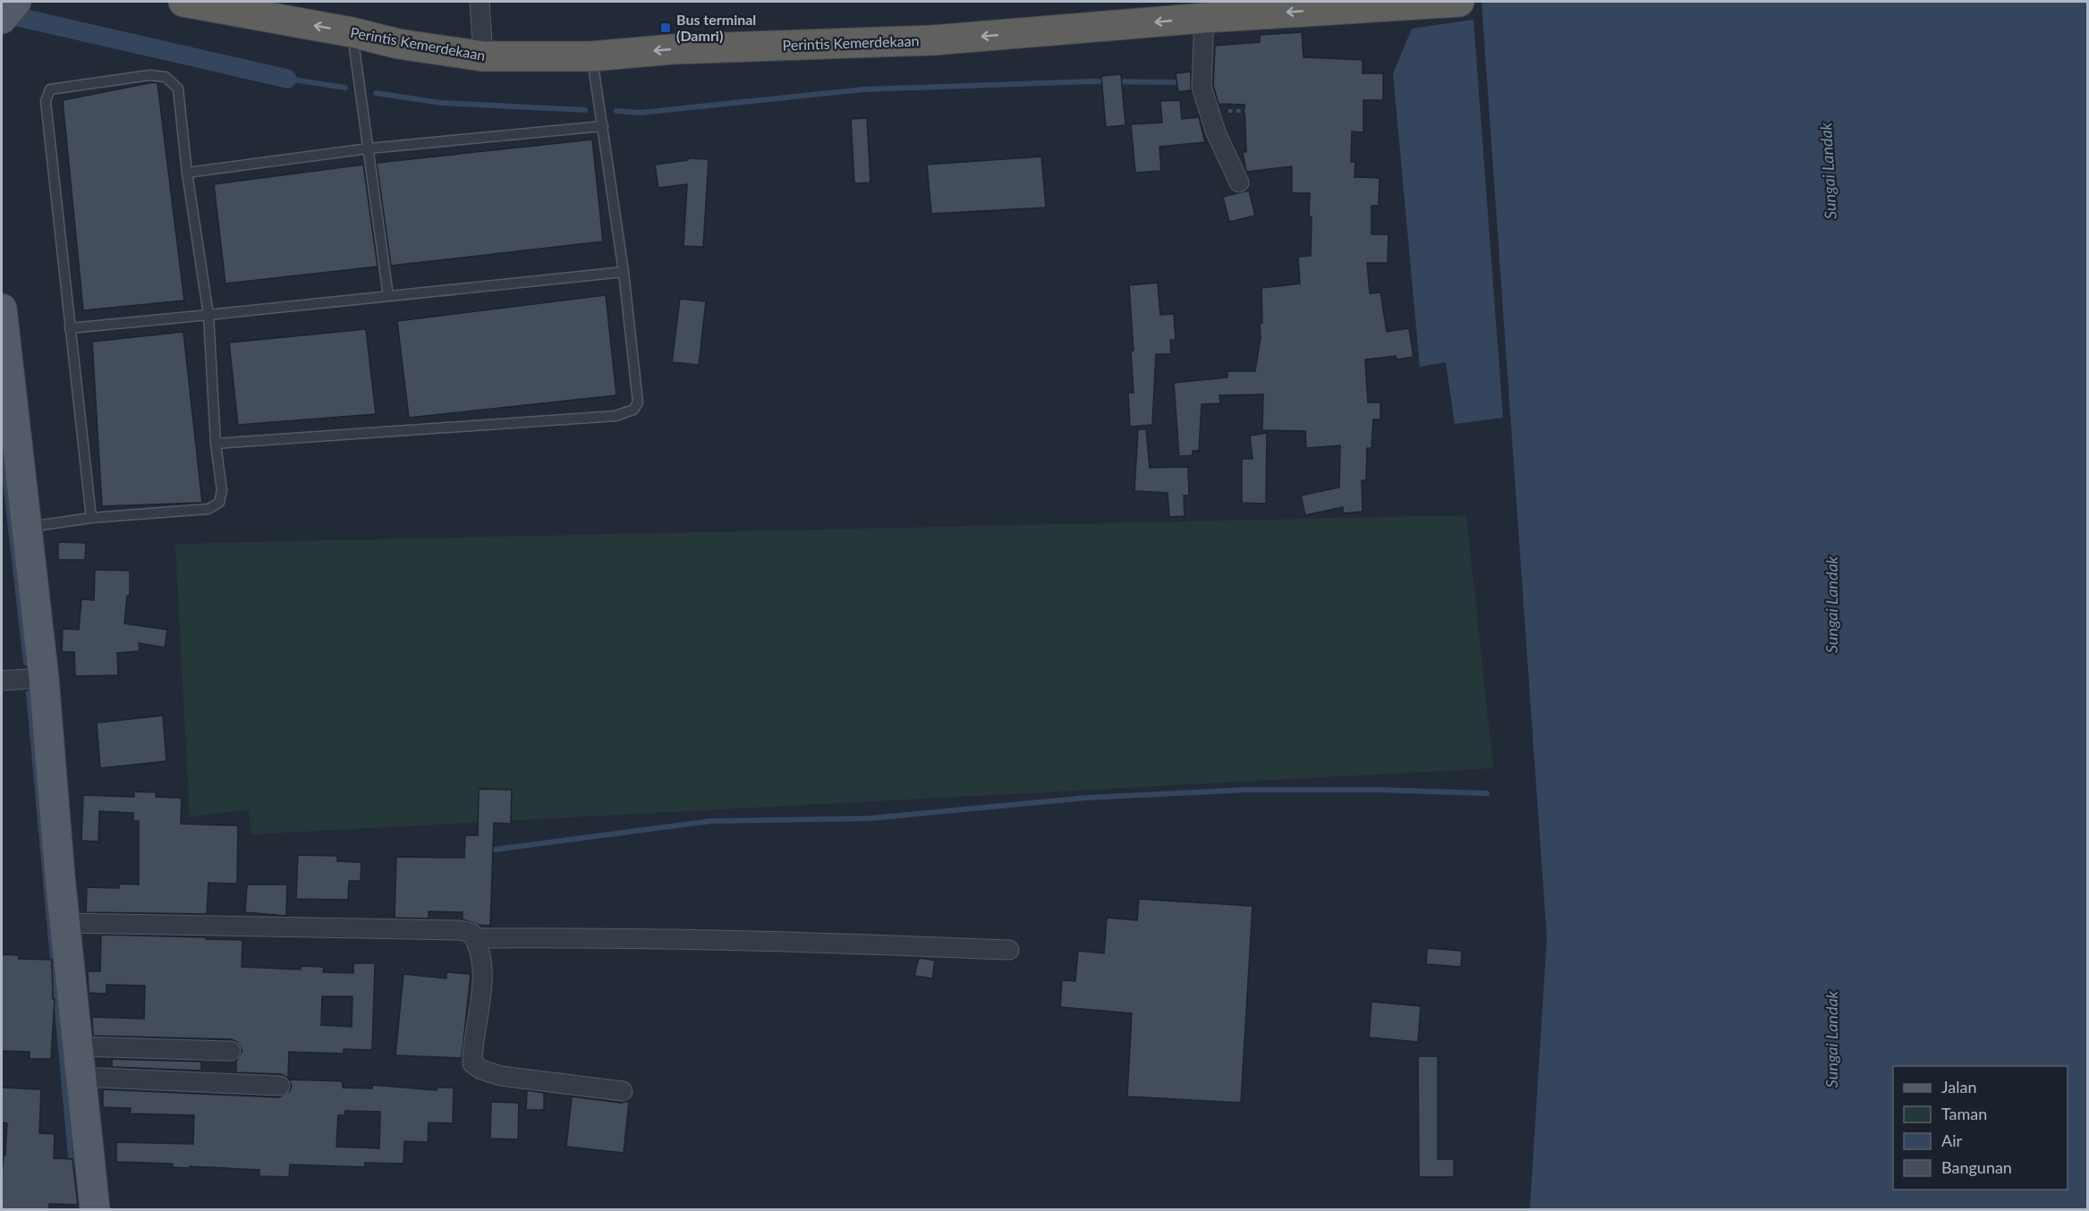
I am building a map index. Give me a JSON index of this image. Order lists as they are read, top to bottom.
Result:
{
  "streets": {
    "highway": ["Perintis Kemerdekaan"]
  },
  "one_way": ["Perintis Kemerdekaan"],
  "water": ["Sungai Landak"],
  "places": {
    "transit": ["Bus terminal (Damri)"]
  },
  "legend": [
    "Jalan",
    "Taman",
    "Air",
    "Bangunan"
  ]
}
